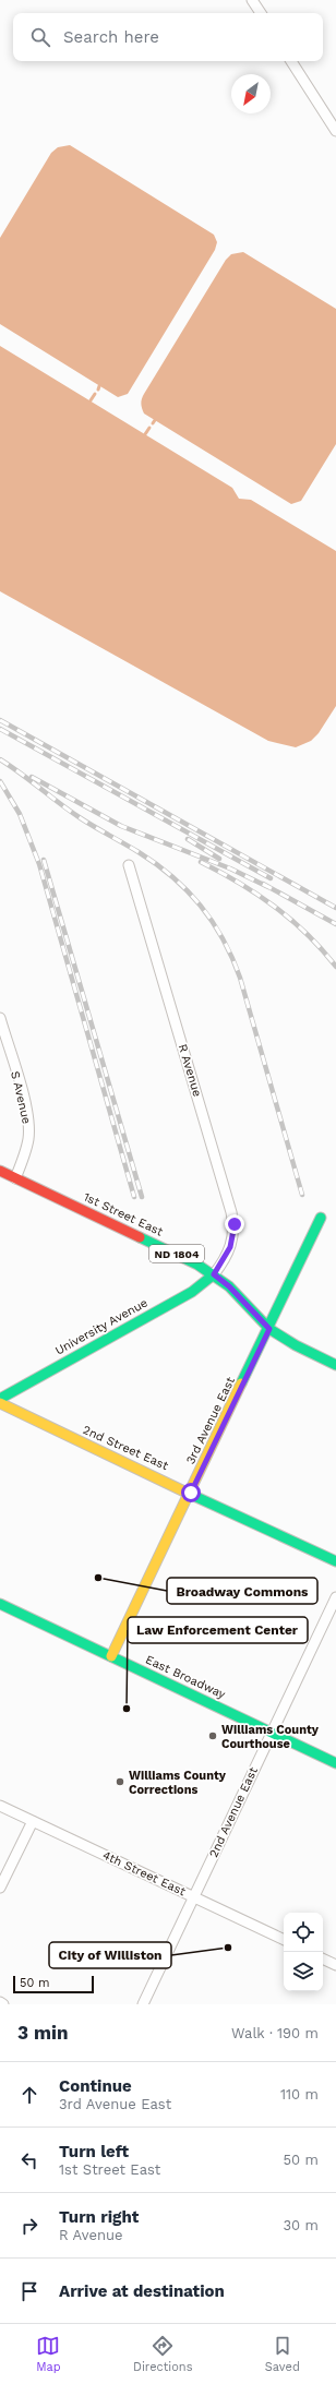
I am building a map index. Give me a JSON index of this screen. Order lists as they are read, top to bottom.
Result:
{
  "streets": {
    "street": [
      "R Avenue",
      "S Avenue",
      "1st Street East",
      "ND 1804",
      "University Avenue",
      "3rd Avenue East",
      "2nd Street East",
      "East Broadway",
      "2nd Avenue East",
      "4th Street East"
    ]
  },
  "crossings": [
    ["R Avenue", "1st Street East"],
    ["R Avenue", "University Avenue"],
    ["S Avenue", "1st Street East"],
    ["1st Street East", "University Avenue"],
    ["1st Street East", "3rd Avenue East"],
    ["3rd Avenue East", "2nd Street East"],
    ["3rd Avenue East", "East Broadway"],
    ["East Broadway", "2nd Avenue East"],
    ["2nd Avenue East", "4th Street East"]
  ],
  "places": [
    "Broadway Commons",
    "Law Enforcement Center",
    "Williams County Courthouse",
    "Williams County Corrections",
    "City of Williston"
  ],
  "scale_bar": "50 m",
  "north": "bottom left",
  "page": {
    "search": "Search here",
    "scale": "50 m",
    "heading": ["3 min", "Walk · 190 m"],
    "list": [
      ["Continue", "3rd Avenue East", "110 m"],
      ["Turn left", "1st Street East", "50 m"],
      ["Turn right", "R Avenue", "30 m"],
      "Arrive at destination"
    ],
    "nav": ["Map", "Directions", "Saved"]
  }
}
